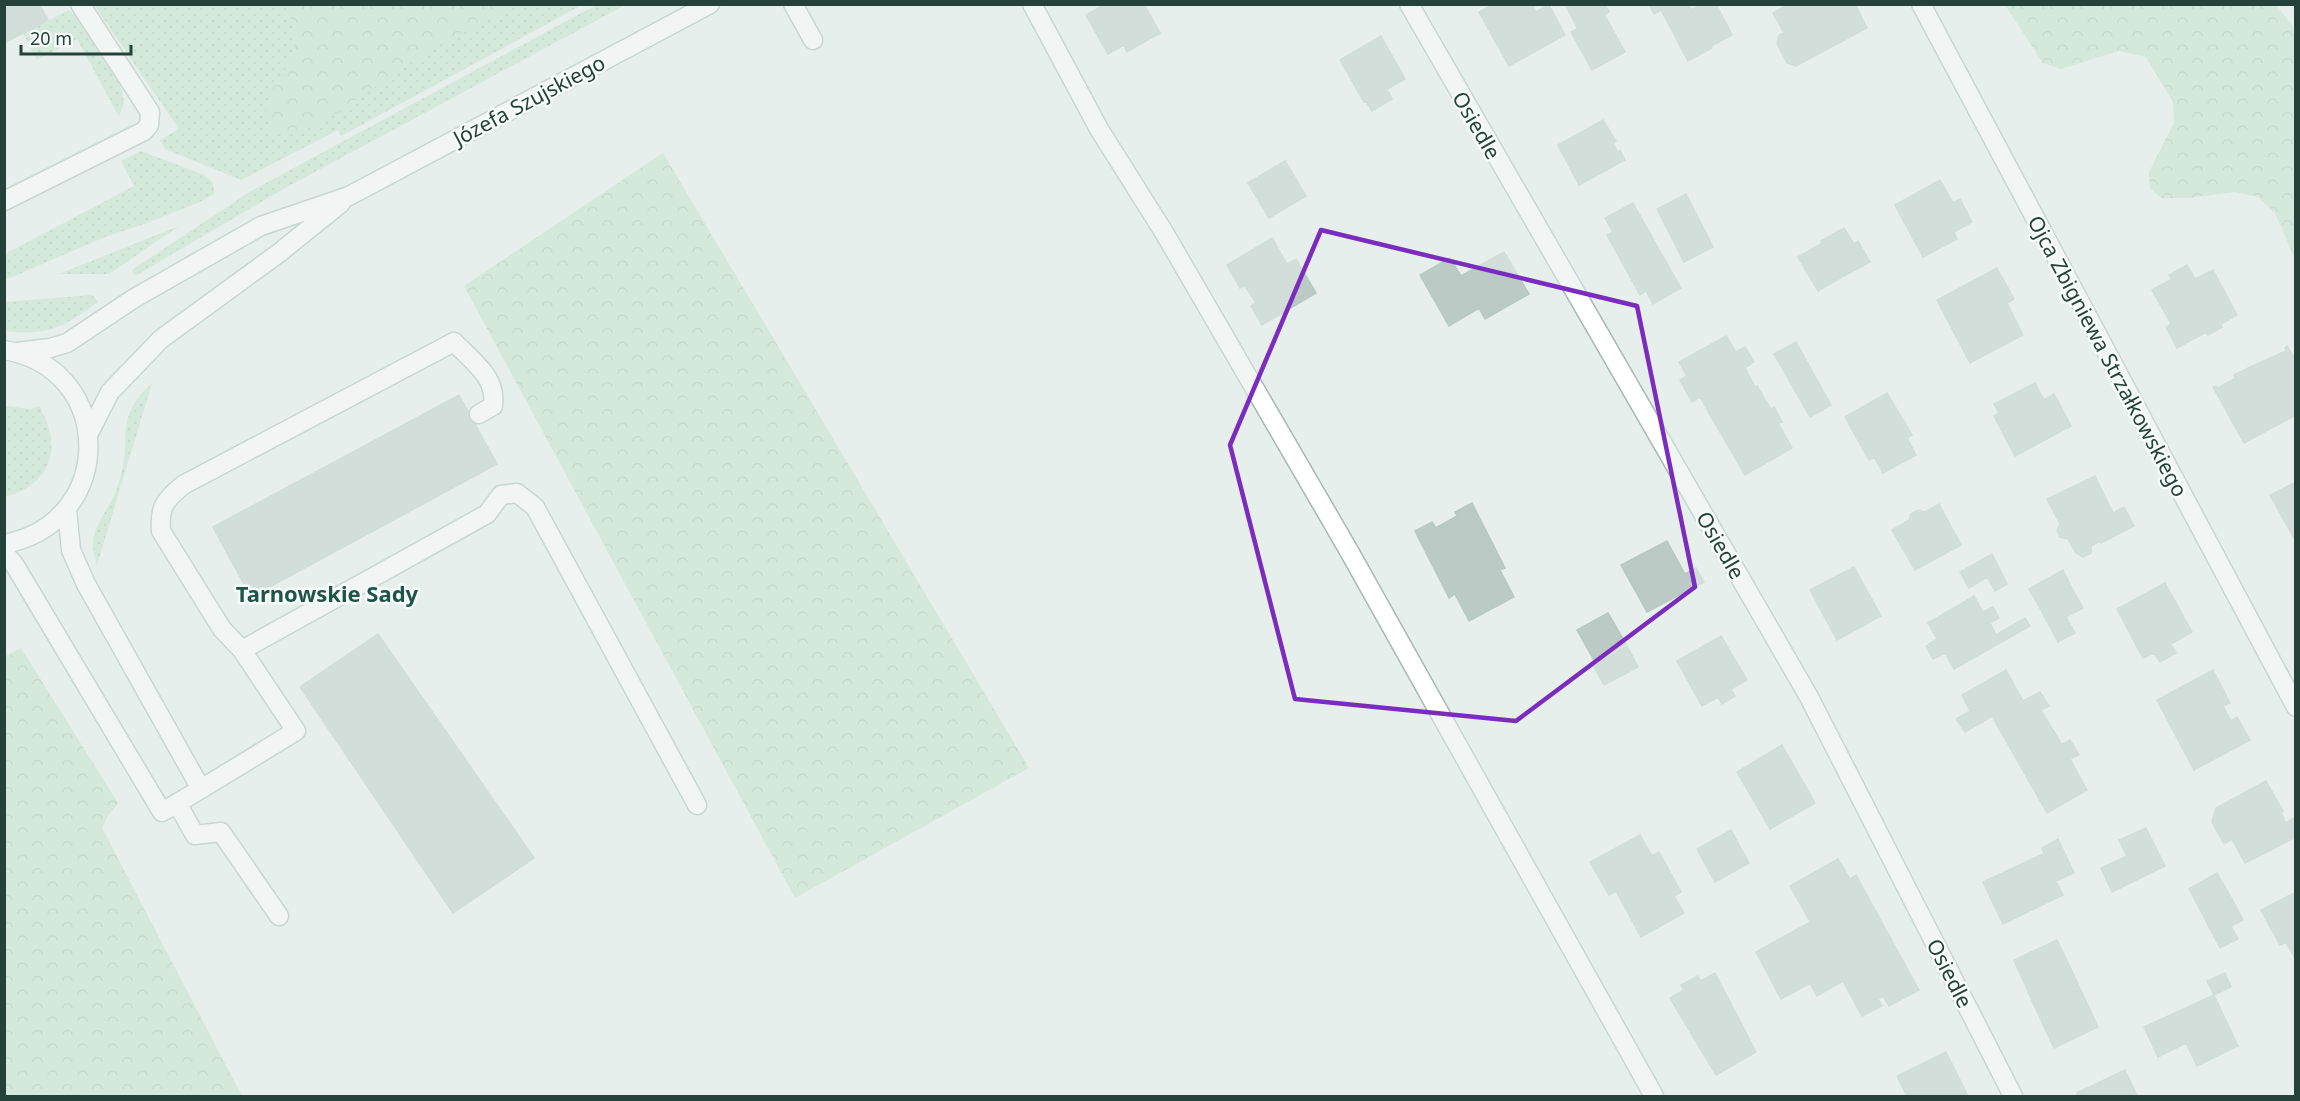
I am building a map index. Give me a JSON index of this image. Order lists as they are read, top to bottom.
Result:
{
  "streets": {
    "street": ["Józefa Szujskiego", "Osiedle", "Ojca Zbigniewa Strzałkowskiego"]
  },
  "districts": ["Tarnowskie Sady"],
  "scale_bar": "20 m"
}
